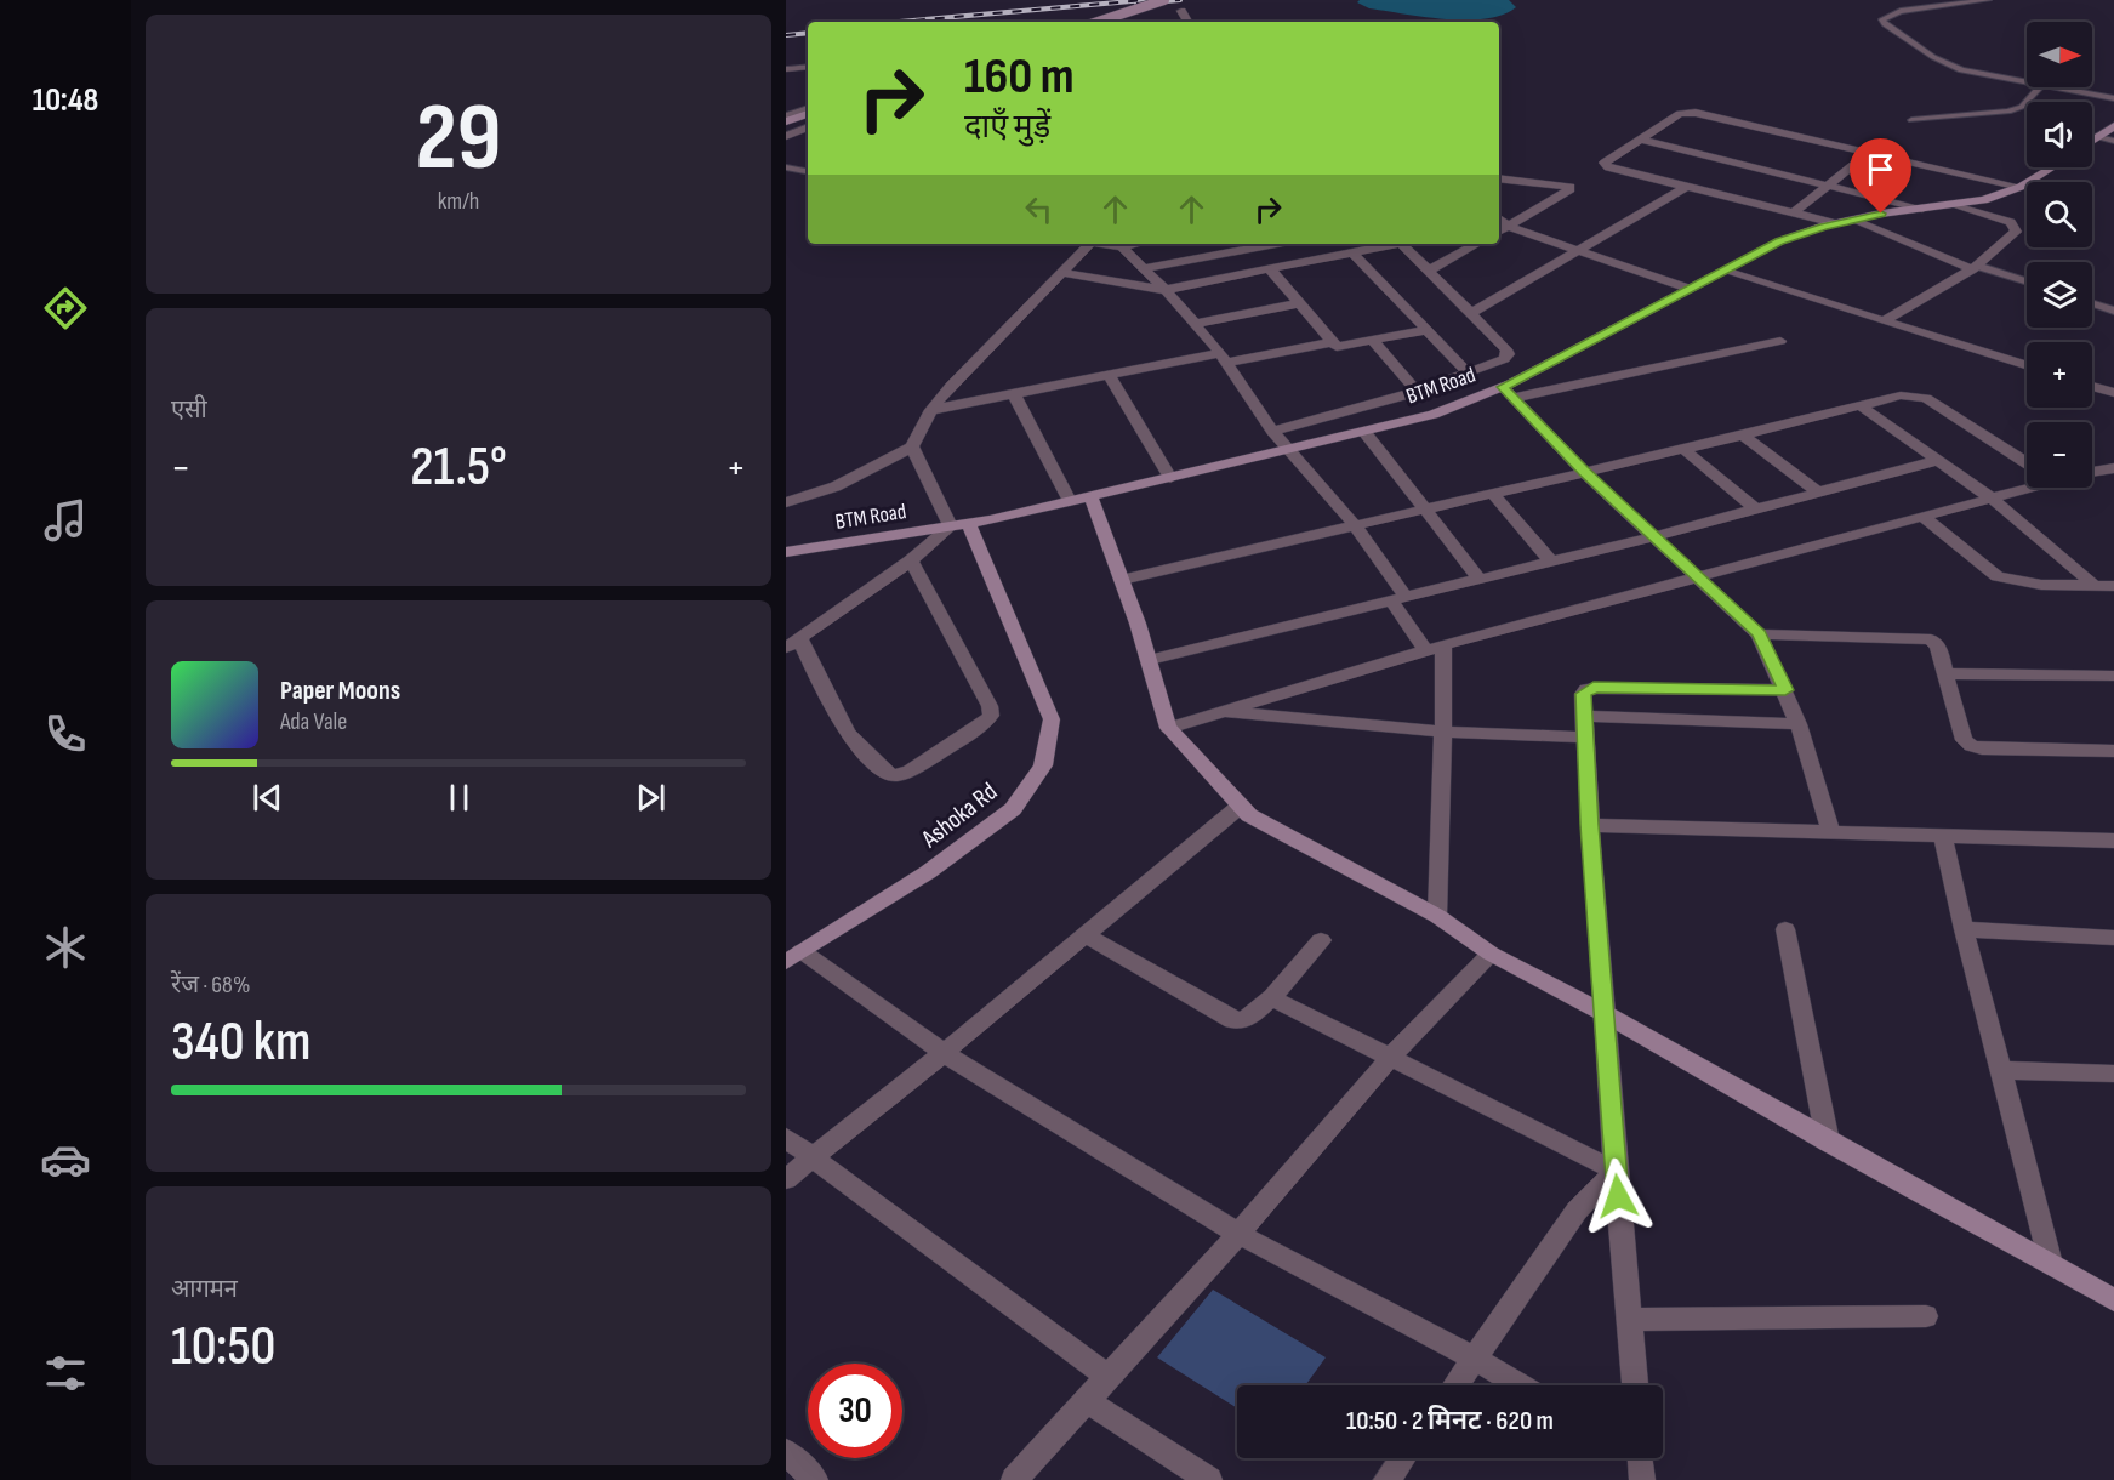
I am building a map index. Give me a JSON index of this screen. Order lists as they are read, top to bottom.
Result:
{
  "streets": {
    "street": ["BTM Road", "Ashoka Rd"]
  },
  "crossings": [
    ["BTM Road", "Ashoka Rd"]
  ],
  "north": "right",
  "page": {
    "tabs": "10:48",
    "tile": [
      ["29", "km/h"],
      "एसी",
      ["रेंज · 68%", "340 km"],
      ["आगमन", "10:50"]
    ],
    "map_buttons": ["+", "−"],
    "turn": ["160 m", "दाएँ मुड़ें"],
    "heat": ["−", "21.5°", "+"],
    "song": ["Paper Moons", "Ada Vale"],
    "limit": "30",
    "trip": "10:50 · 2 मिनट · 620 m"
  }
}
